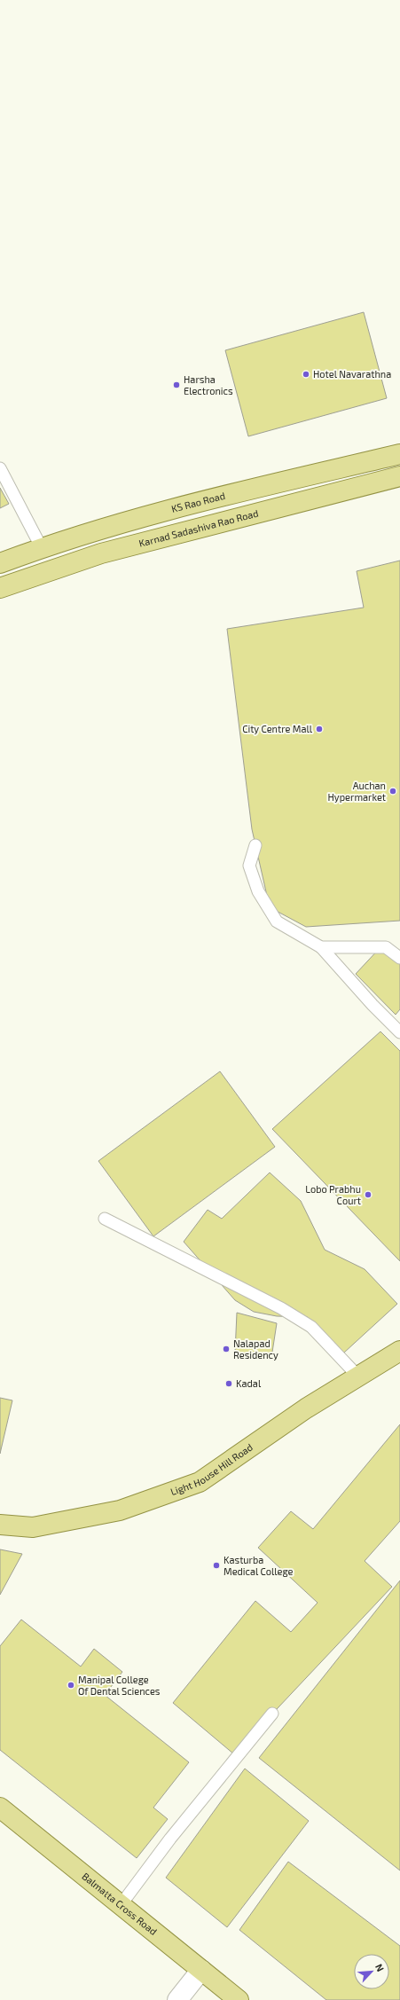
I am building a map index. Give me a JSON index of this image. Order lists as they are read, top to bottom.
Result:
{
  "streets": {
    "main road": [
      "KS Rao Road",
      "Karnad Sadashiva Rao Road",
      "Light House Hill Road",
      "Balmatta Cross Road"
    ]
  },
  "places": [
    "Hotel Navarathna",
    "Harsha Electronics",
    "City Centre Mall",
    "Auchan Hypermarket",
    "Lobo Prabhu Court",
    "Nalapad Residency",
    "Kadal",
    "Kasturba Medical College",
    "Manipal College Of Dental Sciences"
  ],
  "north": "top right"
}
